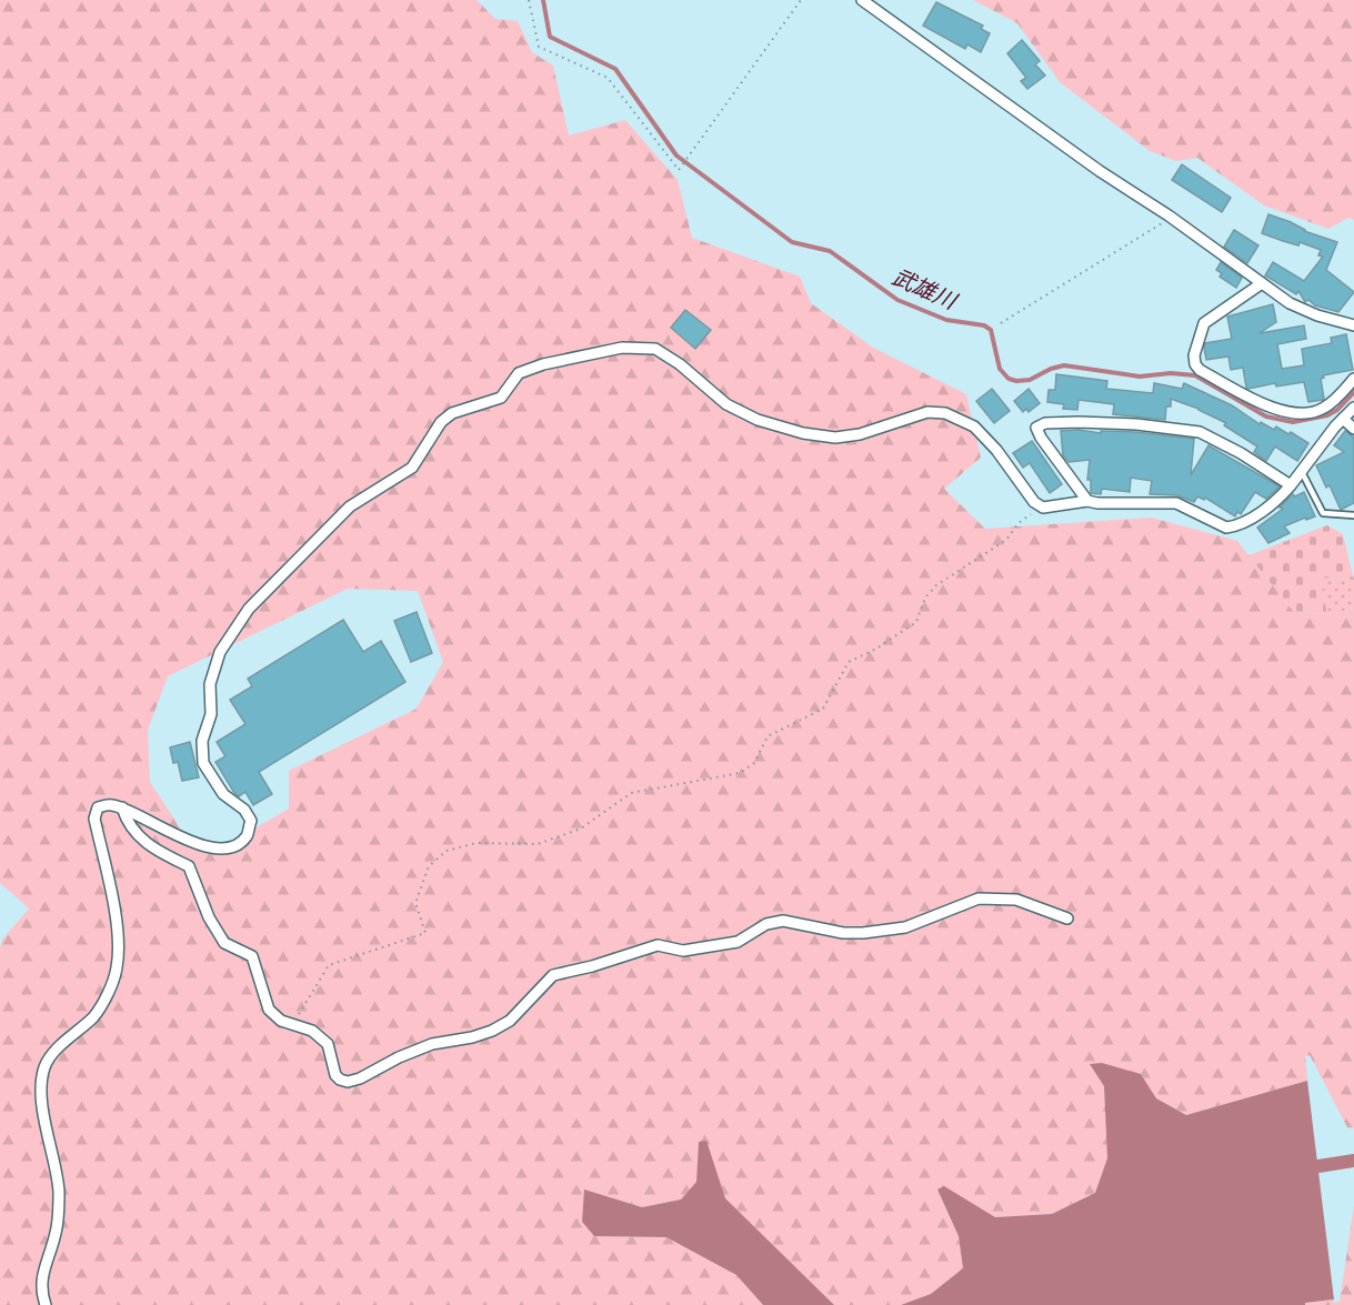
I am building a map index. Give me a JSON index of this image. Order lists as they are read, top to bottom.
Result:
{
  "water": ["武雄川"]
}
